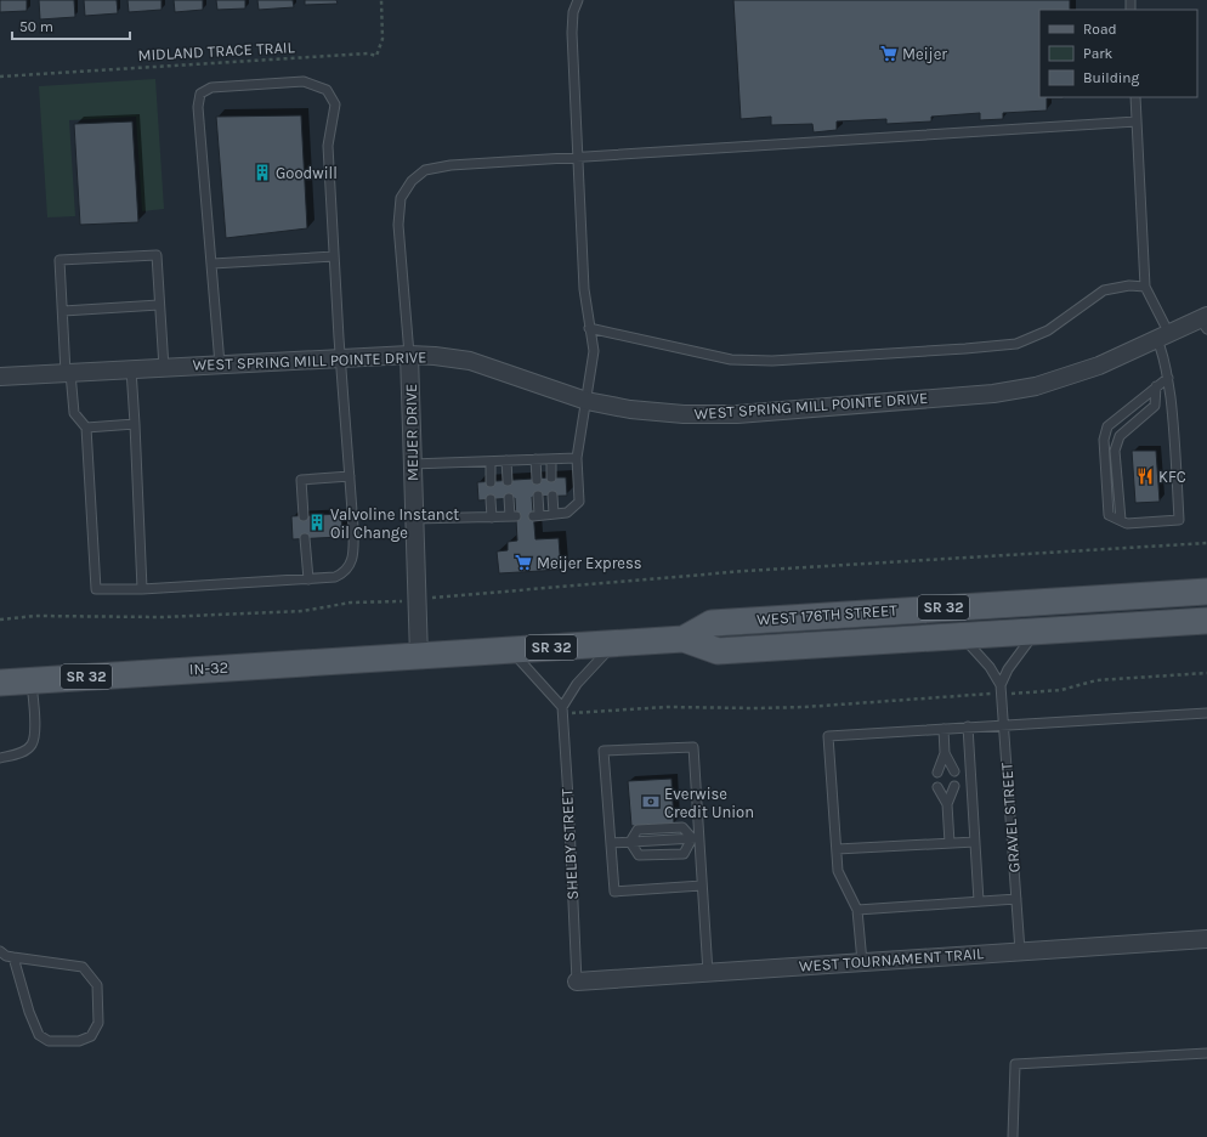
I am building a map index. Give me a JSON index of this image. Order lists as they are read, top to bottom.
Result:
{
  "streets": {
    "main road": ["SR 32", "WEST 176TH STREET", "IN-32"],
    "street": ["WEST SPRING MILL POINTE DRIVE", "MEIJER DRIVE", "WEST TOURNAMENT TRAIL"],
    "lane": ["GRAVEL STREET", "SHELBY STREET"],
    "path": ["MIDLAND TRACE TRAIL"]
  },
  "crossings": [
    ["WEST SPRING MILL POINTE DRIVE", "MEIJER DRIVE"],
    ["MEIJER DRIVE", "WEST 176TH STREET"],
    ["MEIJER DRIVE", "IN-32"],
    ["WEST 176TH STREET", "IN-32"],
    ["WEST 176TH STREET", "GRAVEL STREET"],
    ["GRAVEL STREET", "WEST TOURNAMENT TRAIL"],
    ["SHELBY STREET", "WEST TOURNAMENT TRAIL"]
  ],
  "places": {
    "supermarket": ["Meijer", "Meijer Express"],
    "building": ["Goodwill", "Valvoline Instanct Oil Change"],
    "restaurant": ["KFC"],
    "bank": ["Everwise Credit Union"]
  },
  "legend": ["Road", "Park", "Building"],
  "scale_bar": "50 m"
}
